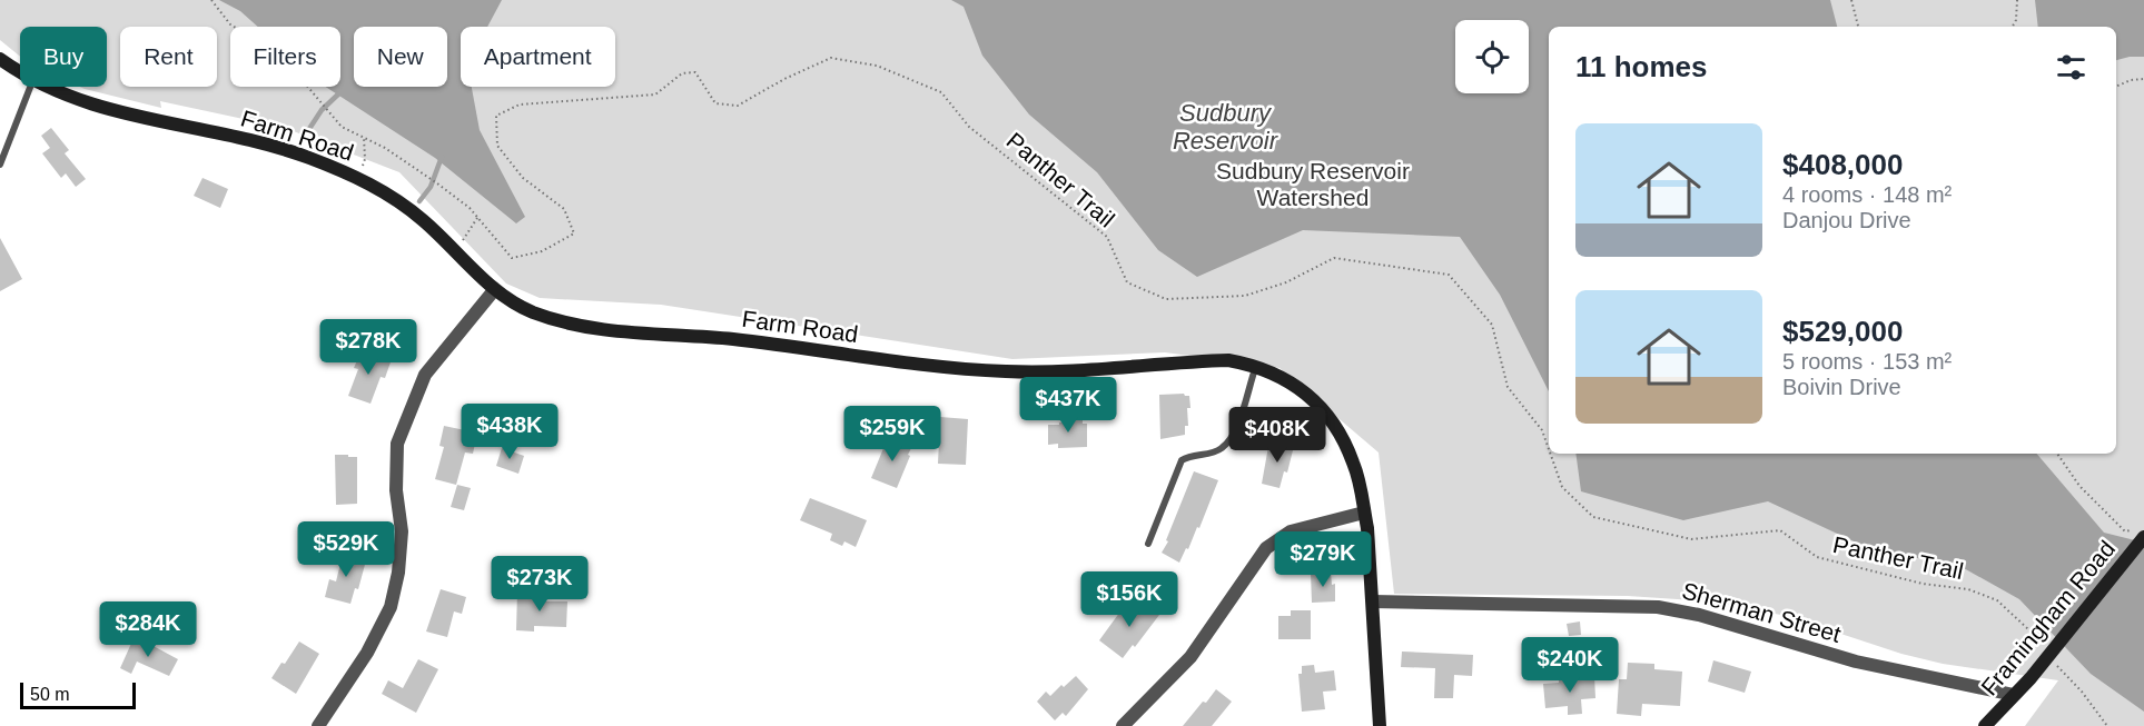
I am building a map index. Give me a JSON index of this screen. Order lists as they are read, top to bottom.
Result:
{
  "streets": {
    "street": ["Farm Road", "Sherman Street", "Framingham Road"],
    "path": ["Panther Trail"]
  },
  "crossings": [
    ["Farm Road", "Sherman Street"],
    ["Panther Trail", "Framingham Road"],
    ["Sherman Street", "Framingham Road"]
  ],
  "water": ["Sudbury Reservoir"],
  "parks": ["Sudbury Reservoir Watershed"],
  "scale_bar": "50 m",
  "page": {
    "chip": [
      "Buy",
      "Rent",
      "Filters",
      "New",
      "Apartment"
    ],
    "heading": "11 homes",
    "list": [
      {
        "name": "$408,000",
        "note": "4 rooms · 148 m² · Danjou Drive"
      },
      {
        "name": "$529,000",
        "note": "5 rooms · 153 m² · Boivin Drive"
      }
    ],
    "price": [
      "$278K",
      "$437K",
      "$438K",
      "$259K",
      "$408K",
      "$529K",
      "$279K",
      "$273K",
      "$156K",
      "$284K",
      "$240K"
    ],
    "scale": "50 m"
  }
}
